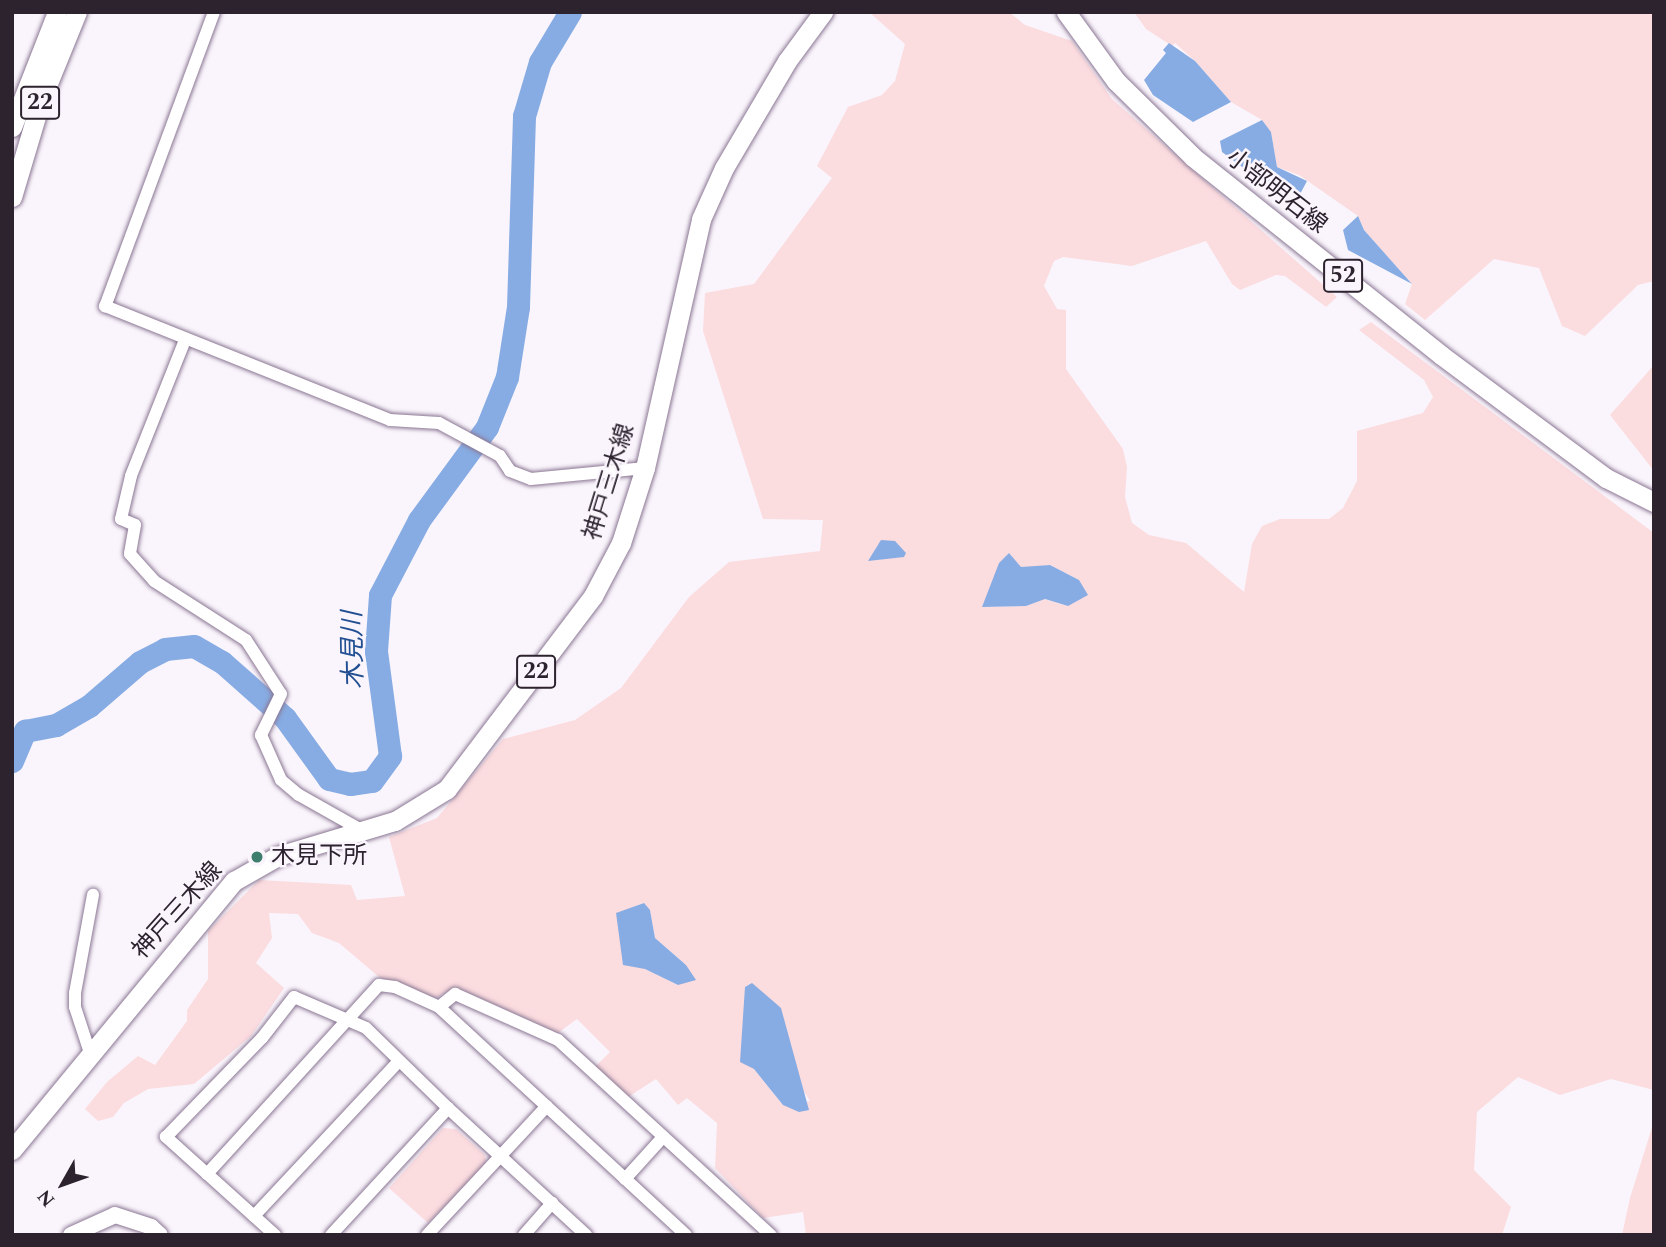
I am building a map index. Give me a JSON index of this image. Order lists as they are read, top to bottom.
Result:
{
  "streets": {
    "main road": [
      "22",
      "小部明石線",
      "52",
      "神戸三木線"
    ]
  },
  "water": ["木見川"],
  "places": ["木見下所"],
  "north": "bottom left"
}
